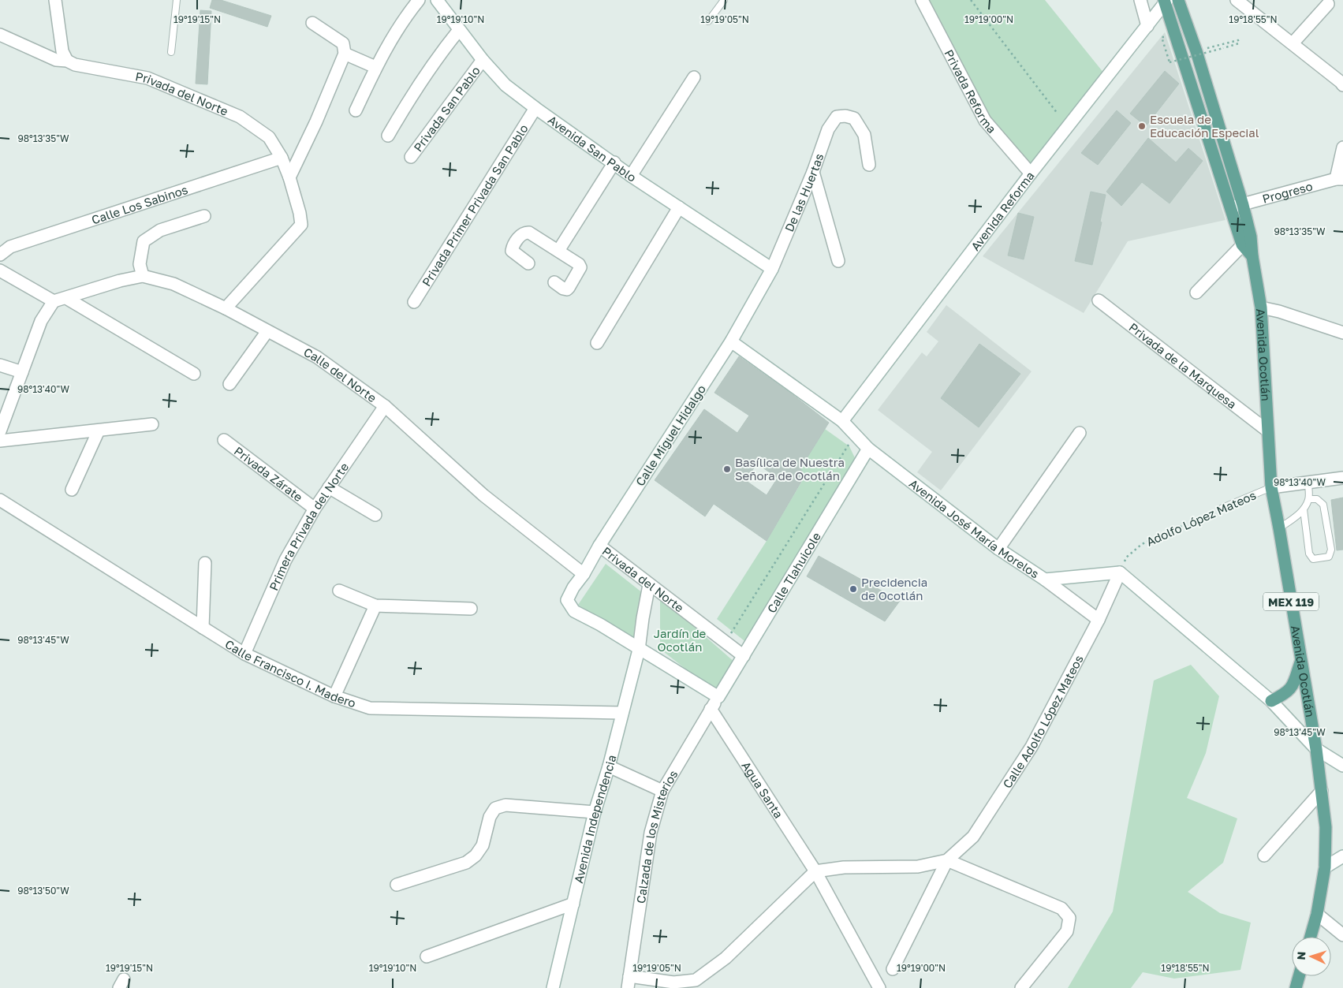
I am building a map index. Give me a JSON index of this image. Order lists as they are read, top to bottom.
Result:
{
  "streets": {
    "main road": ["Avenida Ocotlán", "MEX 119"],
    "street": [
      "Privada Reforma",
      "Privada del Norte",
      "Privada San Pablo",
      "Avenida San Pablo",
      "De las Huertas",
      "Progreso",
      "Calle Los Sabinos",
      "Privada Primer Privada San Pablo",
      "Avenida Reforma",
      "Privada de la Marquesa",
      "Calle del Norte",
      "Calle Miguel Hidalgo",
      "Privada Zárate",
      "Primera Privada del Norte",
      "Avenida José María Morelos",
      "Calle Tlahuicole",
      "Calle Francisco I. Madero",
      "Calle Adolfo López Mateos",
      "Agua Santa",
      "Avenida Independencia",
      "Calzada de los Misterios"
    ],
    "lane": ["Adolfo López Mateos"]
  },
  "crossings": [
    ["Privada Reforma", "Avenida Reforma"],
    ["Privada del Norte", "Calle Los Sabinos"],
    ["Privada del Norte", "Calle del Norte"],
    ["Privada del Norte", "Calle Miguel Hidalgo"],
    ["Privada del Norte", "Calle Tlahuicole"],
    ["Privada del Norte", "Avenida Independencia"],
    ["Privada San Pablo", "Avenida San Pablo"],
    ["Avenida San Pablo", "De las Huertas"],
    ["Avenida San Pablo", "Privada Primer Privada San Pablo"],
    ["Avenida San Pablo", "Calle Miguel Hidalgo"],
    ["De las Huertas", "Calle Miguel Hidalgo"],
    ["Progreso", "Avenida Ocotlán"],
    ["Avenida Reforma", "Avenida Ocotlán"],
    ["Avenida Reforma", "Avenida José María Morelos"],
    ["Avenida Ocotlán", "Privada de la Marquesa"],
    ["Avenida Ocotlán", "Adolfo López Mateos"],
    ["Calle del Norte", "Calle Miguel Hidalgo"],
    ["Calle del Norte", "Primera Privada del Norte"],
    ["Calle Miguel Hidalgo", "Avenida José María Morelos"],
    ["Calle Miguel Hidalgo", "Avenida Independencia"],
    ["Privada Zárate", "Primera Privada del Norte"],
    ["Adolfo López Mateos", "Avenida José María Morelos"],
    ["Adolfo López Mateos", "Calle Adolfo López Mateos"],
    ["Primera Privada del Norte", "Calle Francisco I. Madero"],
    ["Avenida José María Morelos", "Calle Tlahuicole"],
    ["Avenida José María Morelos", "Calle Adolfo López Mateos"],
    ["Calle Tlahuicole", "Calzada de los Misterios"],
    ["Calle Francisco I. Madero", "Avenida Independencia"],
    ["Agua Santa", "Calzada de los Misterios"]
  ],
  "parks": ["Jardín de Ocotlán"],
  "places": ["Escuela de Educación Especial", "Basílica de Nuestra Señora de Ocotlán", "Precidencia de Ocotlán"],
  "north": "left",
  "coordinates": [
    "19°19'15\"N",
    "19°19'10\"N",
    "19°19'05\"N",
    "19°19'00\"N",
    "19°18'55\"N",
    "98°13'35\"W",
    "98°13'40\"W",
    "98°13'45\"W",
    "98°13'50\"W"
  ]
}
